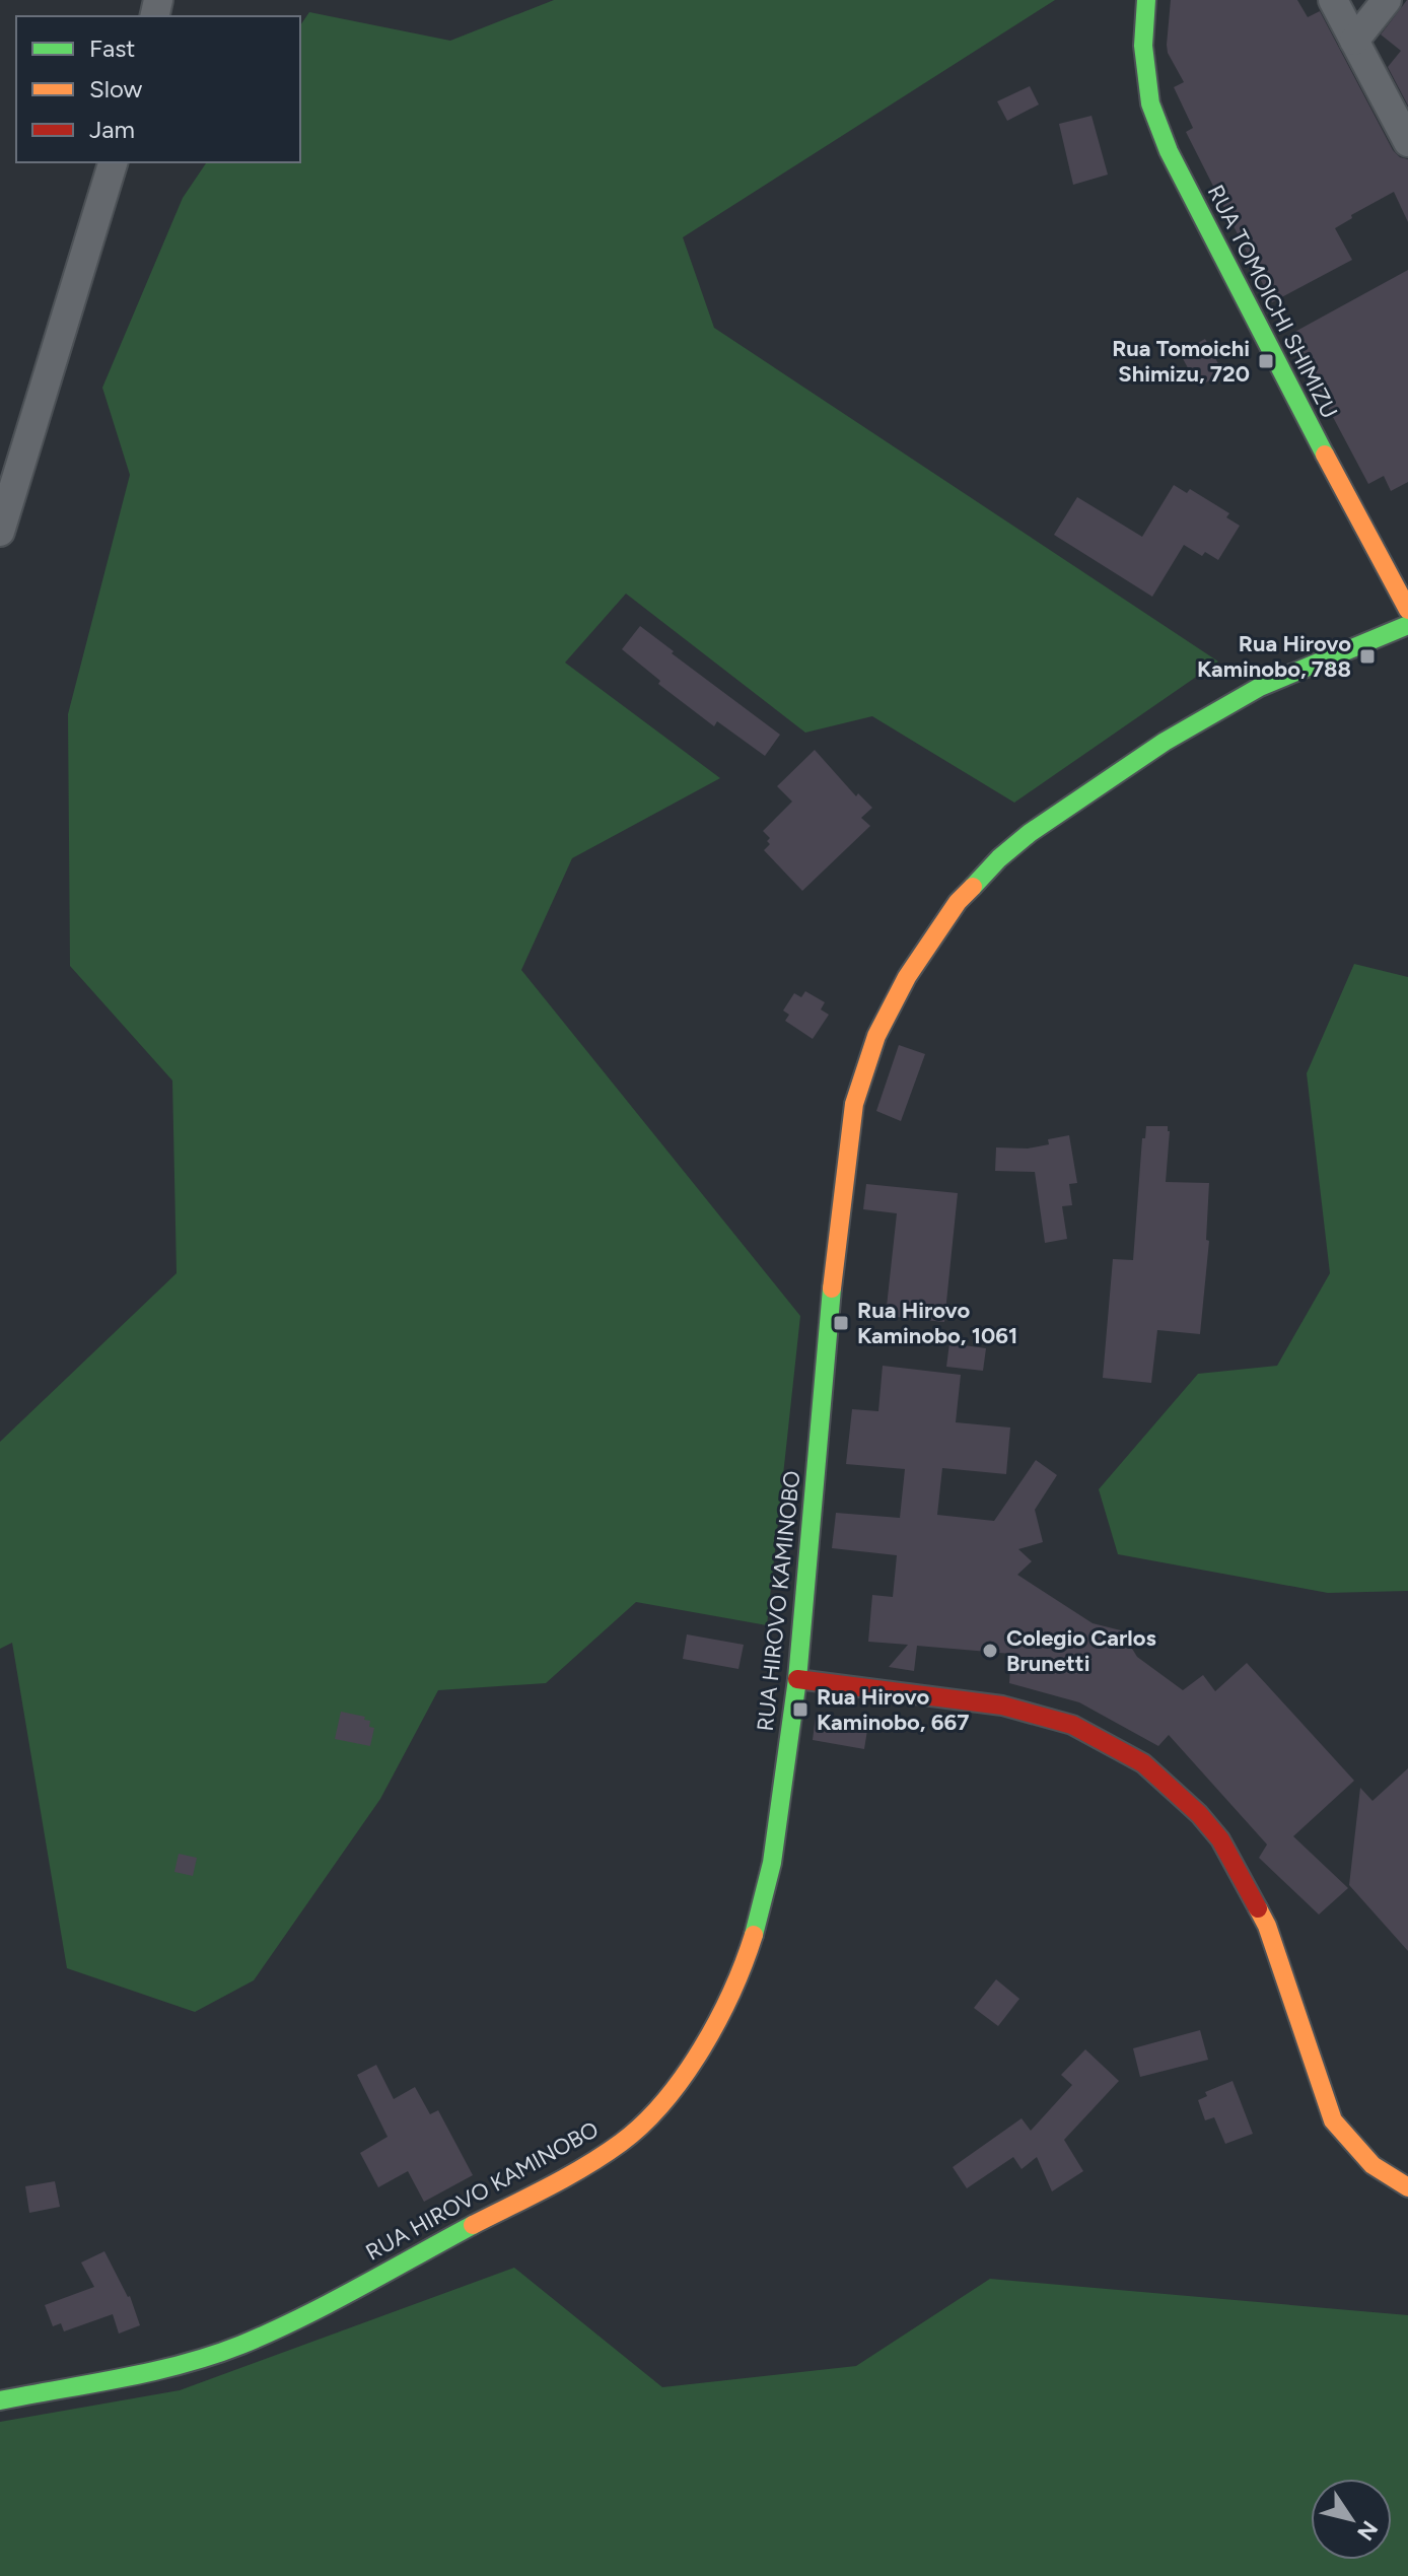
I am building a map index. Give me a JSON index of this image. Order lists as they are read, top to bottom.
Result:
{
  "streets": {
    "street": ["RUA TOMOICHI SHIMIZU", "RUA HIROVO KAMINOBO"]
  },
  "places": {
    "transit": [
      "Rua Tomoichi Shimizu, 720",
      "Rua Hirovo Kaminobo, 788",
      "Rua Hirovo Kaminobo, 1061",
      "Rua Hirovo Kaminobo, 667"
    ],
    "other": ["Colegio Carlos Brunetti"]
  },
  "legend": ["Fast", "Slow", "Jam"],
  "north": "bottom right"
}
